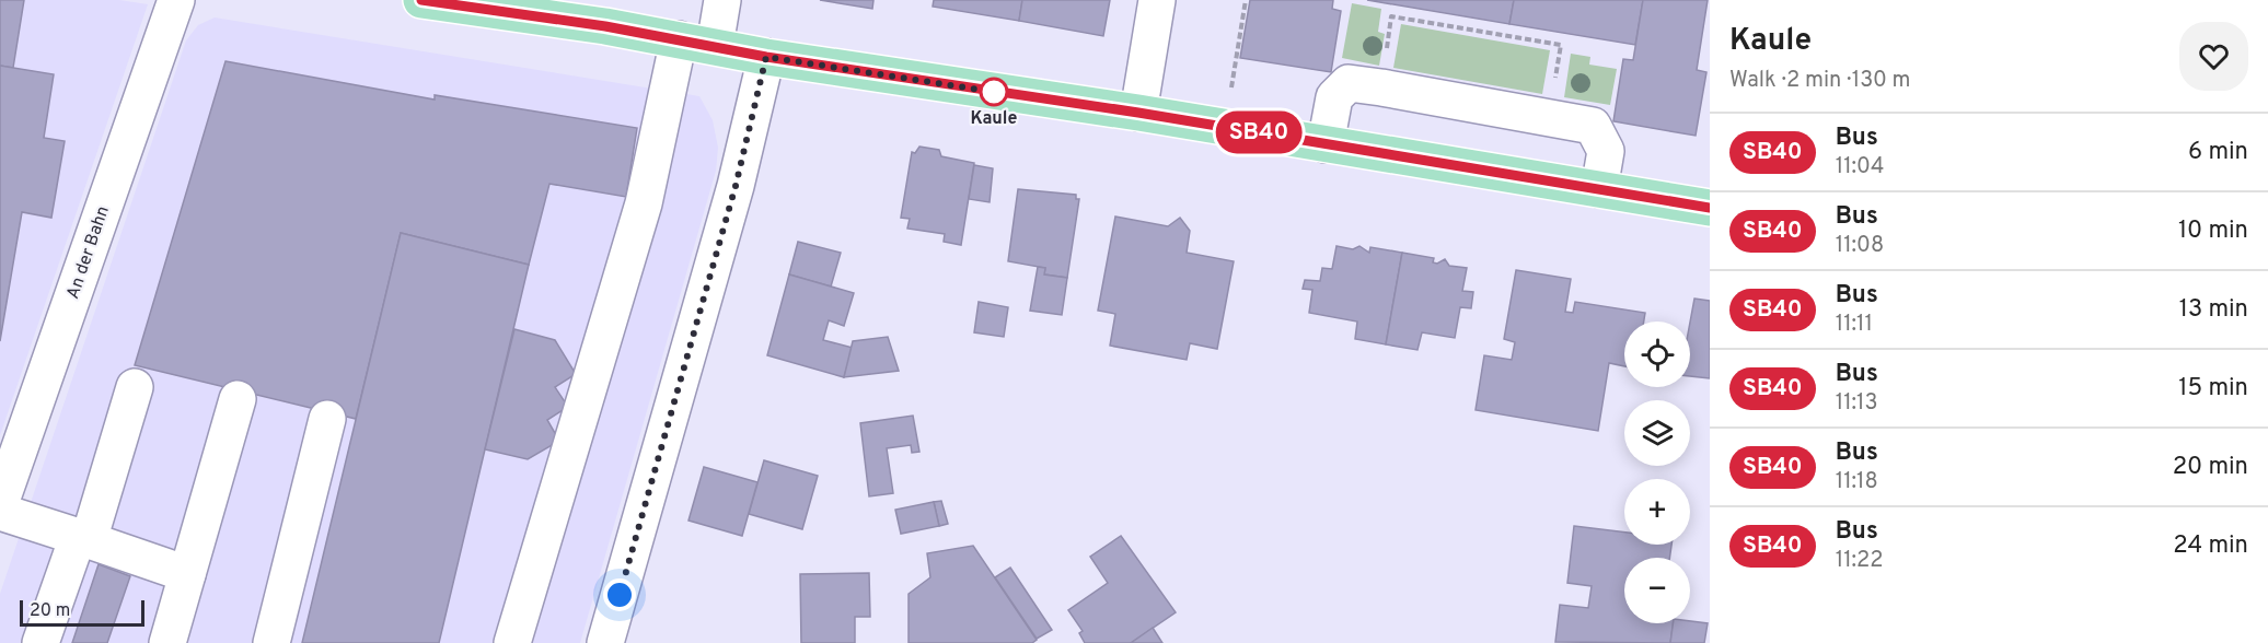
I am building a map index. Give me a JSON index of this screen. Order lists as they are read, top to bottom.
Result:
{
  "streets": {
    "street": ["An der Bahn"]
  },
  "places": ["Kaule"],
  "lines": ["bus line SB40"],
  "scale_bar": "20 m",
  "page": {
    "on_map": "SB40",
    "heading": ["Kaule", "Walk · 2 min · 130 m"],
    "list": [
      {
        "mark": "SB40",
        "name": "Bus",
        "note": "11:04",
        "value": "6 min"
      },
      {
        "mark": "SB40",
        "name": "Bus",
        "note": "11:08",
        "value": "10 min"
      },
      {
        "mark": "SB40",
        "name": "Bus",
        "note": "11:11",
        "value": "13 min"
      },
      {
        "mark": "SB40",
        "name": "Bus",
        "note": "11:13",
        "value": "15 min"
      },
      {
        "mark": "SB40",
        "name": "Bus",
        "note": "11:18",
        "value": "20 min"
      },
      {
        "mark": "SB40",
        "name": "Bus",
        "note": "11:22",
        "value": "24 min"
      }
    ],
    "map_buttons": ["+", "−"],
    "scale": "20 m"
  }
}
